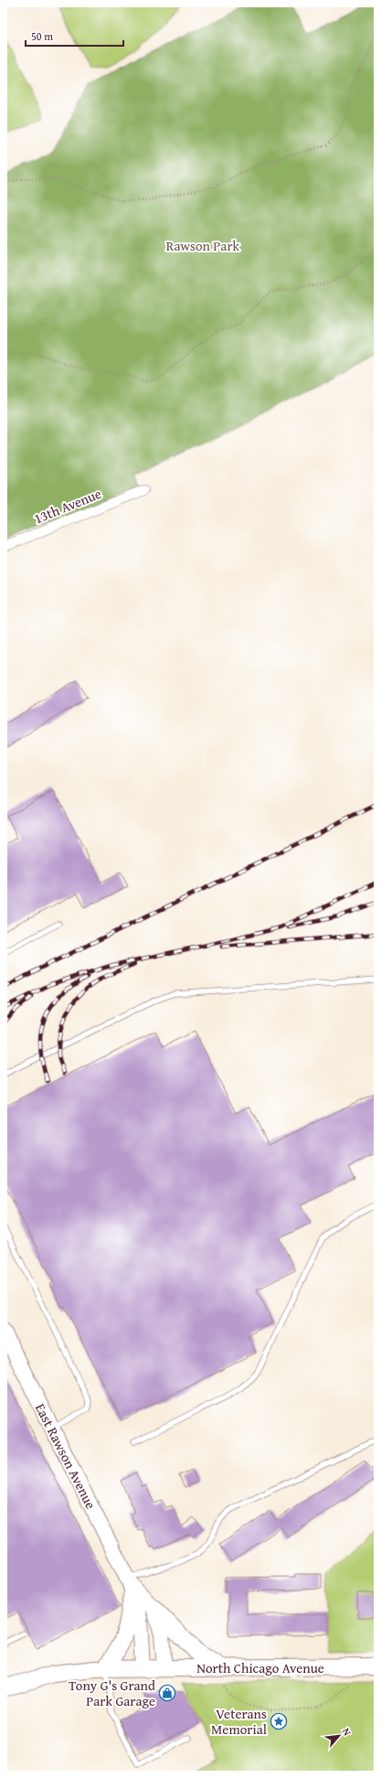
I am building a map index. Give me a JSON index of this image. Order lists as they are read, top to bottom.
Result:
{
  "streets": {
    "main road": ["East Rawson Avenue", "North Chicago Avenue"],
    "street": ["13th Avenue"]
  },
  "crossings": [
    ["East Rawson Avenue", "North Chicago Avenue"]
  ],
  "parks": ["Rawson Park"],
  "places": {
    "shop": ["Tony G's Grand Park Garage"],
    "place": ["Veterans Memorial"]
  },
  "scale_bar": "50 m",
  "north": "top right"
}
